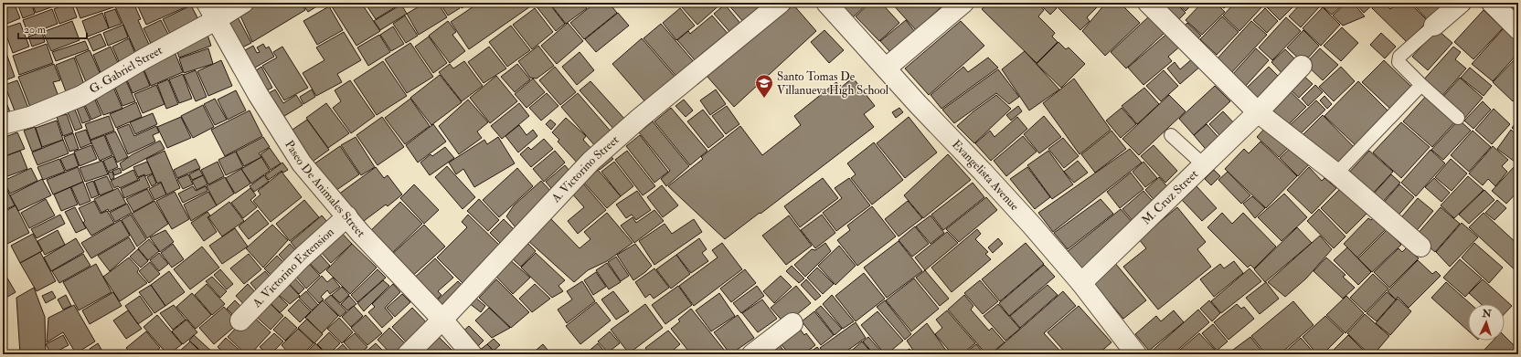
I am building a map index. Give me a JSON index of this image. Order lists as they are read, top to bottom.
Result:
{
  "streets": {
    "street": [
      "G. Gabriel Street",
      "A. Victorino Street",
      "Evangelista Avenue",
      "Paseo De Animales Street",
      "M. Cruz Street",
      "A. Victorino Extension"
    ]
  },
  "crossings": [
    ["G. Gabriel Street", "Paseo De Animales Street"],
    ["A. Victorino Street", "Paseo De Animales Street"],
    ["Evangelista Avenue", "M. Cruz Street"],
    ["Paseo De Animales Street", "A. Victorino Extension"]
  ],
  "places": {
    "school or university": ["Santo Tomas De Villanueva High School"]
  },
  "scale_bar": "20 m",
  "north": "top"
}
